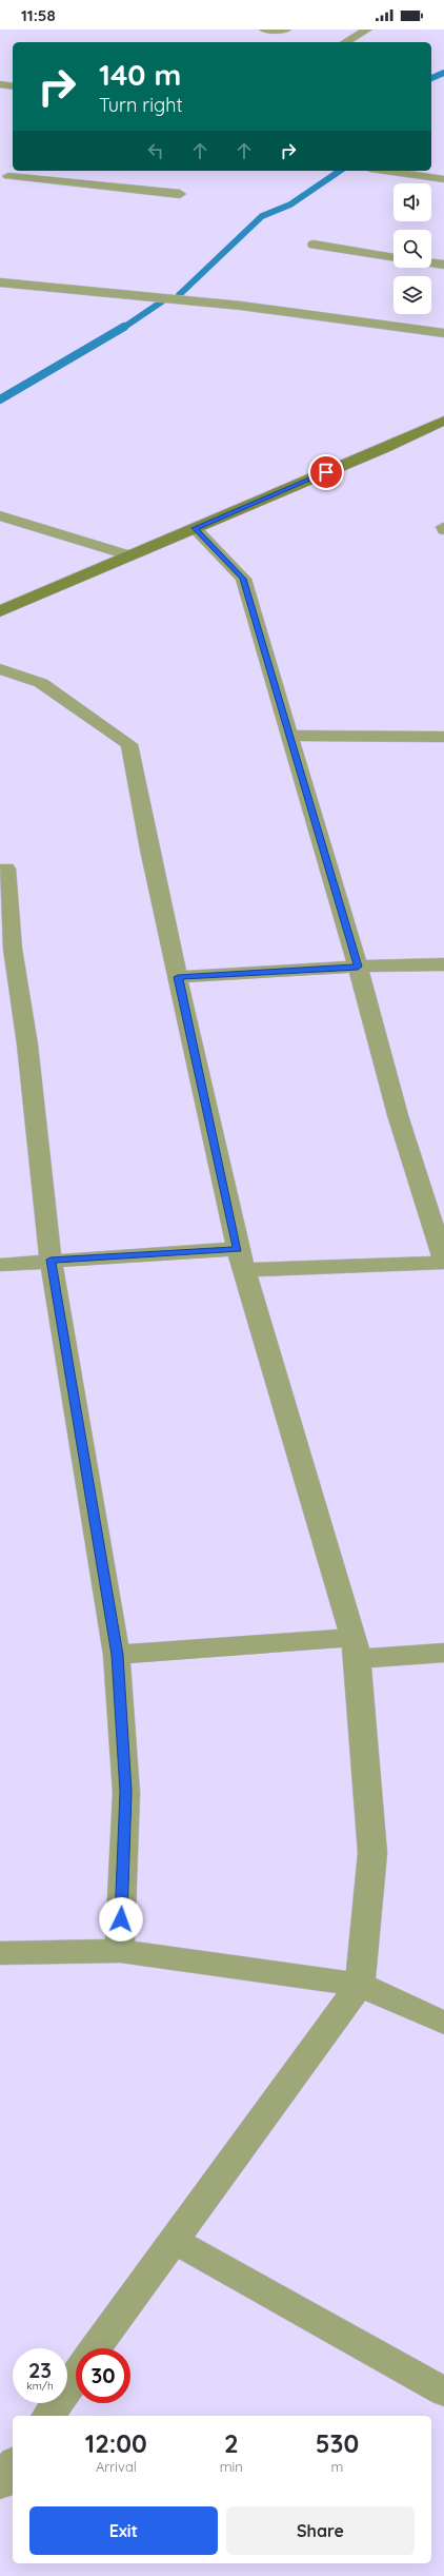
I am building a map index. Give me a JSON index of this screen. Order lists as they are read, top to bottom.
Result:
{
  "page": {
    "status": "11:58",
    "turn": ["140 m", "Turn right"],
    "speed": "23 km/h",
    "limit": "30",
    "eta": [
      "12:00",
      "Arrival",
      "2",
      "min",
      "530",
      "m"
    ],
    "buttons": ["Exit", "Share"]
  }
}
